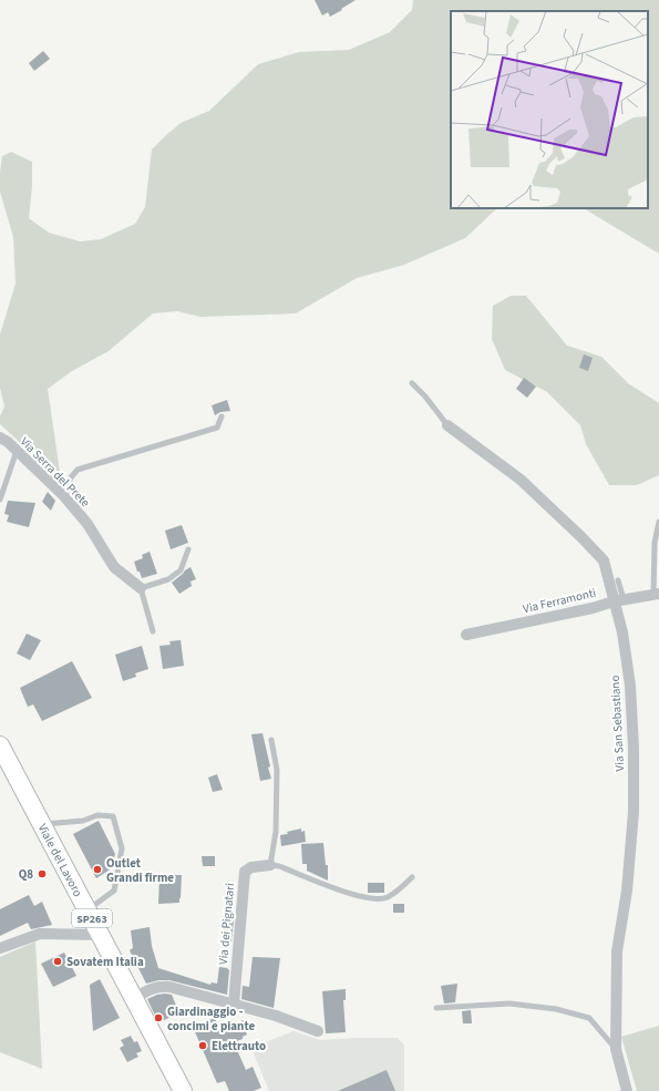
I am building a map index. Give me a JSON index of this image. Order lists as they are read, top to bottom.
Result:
{
  "streets": {
    "main road": ["Viale del Lavoro", "SP263"],
    "street": [
      "Via Serra del Prete",
      "Via Ferramonti",
      "Via San Sebastiano",
      "Via dei Pignatari"
    ]
  },
  "crossings": [
    ["Via Ferramonti", "Via San Sebastiano"]
  ],
  "places": [
    "Outlet Grandi firme",
    "Q8",
    "Sovatem Italia",
    "Giardinaggio - concimi e piante",
    "Elettrauto"
  ]
}
